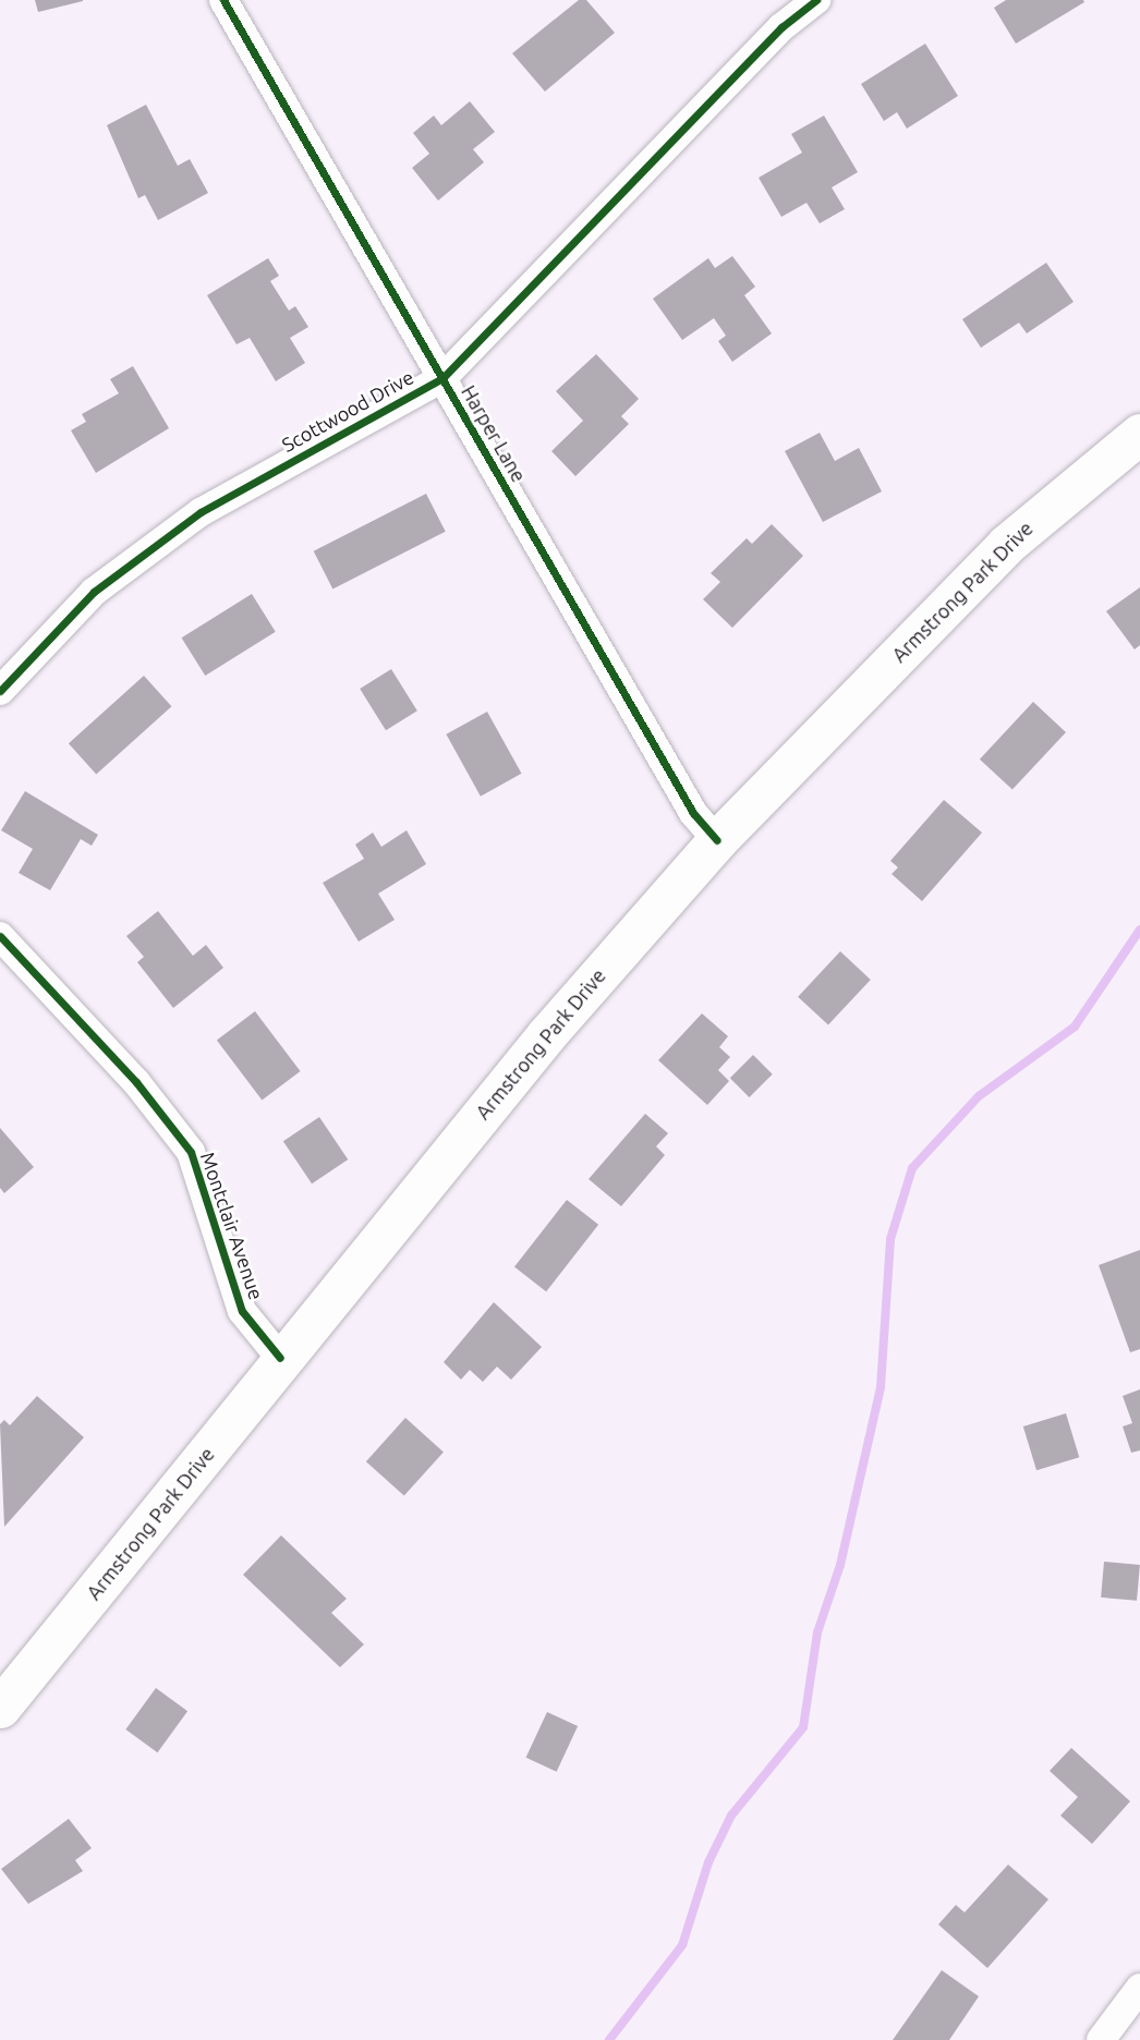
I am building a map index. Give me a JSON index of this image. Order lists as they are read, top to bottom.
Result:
{
  "streets": {
    "main road": ["Armstrong Park Drive"],
    "street": ["Scottwood Drive", "Harper Lane", "Montclair Avenue"]
  },
  "crossings": [
    ["Scottwood Drive", "Harper Lane"],
    ["Harper Lane", "Armstrong Park Drive"],
    ["Armstrong Park Drive", "Montclair Avenue"]
  ]
}
